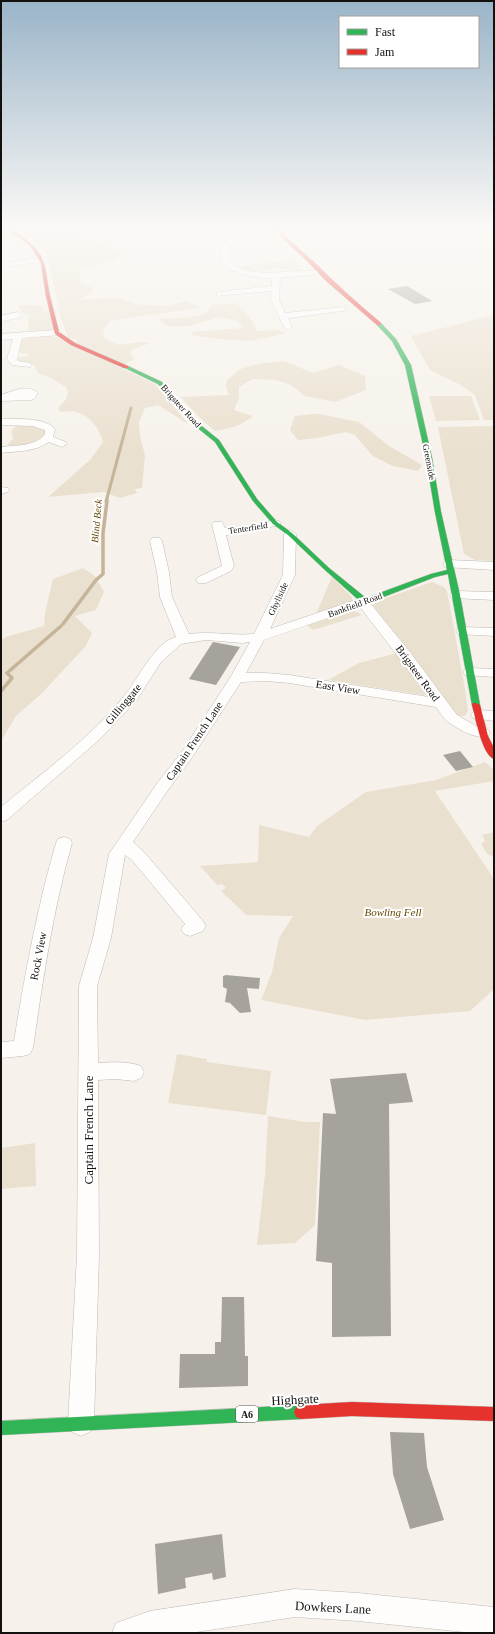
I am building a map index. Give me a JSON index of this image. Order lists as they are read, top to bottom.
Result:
{
  "streets": {
    "main road": [
      "Brigsteer Road",
      "Greenside",
      "Bankfield Road",
      "Highgate",
      "A6"
    ],
    "street": [
      "Tenterfield",
      "Ghyllside",
      "East View",
      "Gillinggate",
      "Captain French Lane",
      "Rock View",
      "Dowkers Lane"
    ]
  },
  "crossings": [
    ["Brigsteer Road", "Greenside"],
    ["Brigsteer Road", "Tenterfield"],
    ["Brigsteer Road", "Ghyllside"],
    ["Brigsteer Road", "Bankfield Road"],
    ["Brigsteer Road", "East View"],
    ["Greenside", "Bankfield Road"],
    ["Ghyllside", "Bankfield Road"],
    ["Ghyllside", "Gillinggate"],
    ["Ghyllside", "Captain French Lane"],
    ["Bankfield Road", "Gillinggate"],
    ["Bankfield Road", "Captain French Lane"],
    ["East View", "Captain French Lane"],
    ["Gillinggate", "Captain French Lane"],
    ["Captain French Lane", "Highgate"]
  ],
  "water": ["Blind Beck"],
  "parks": ["Bowling Fell"],
  "legend": ["Fast", "Jam"]
}
